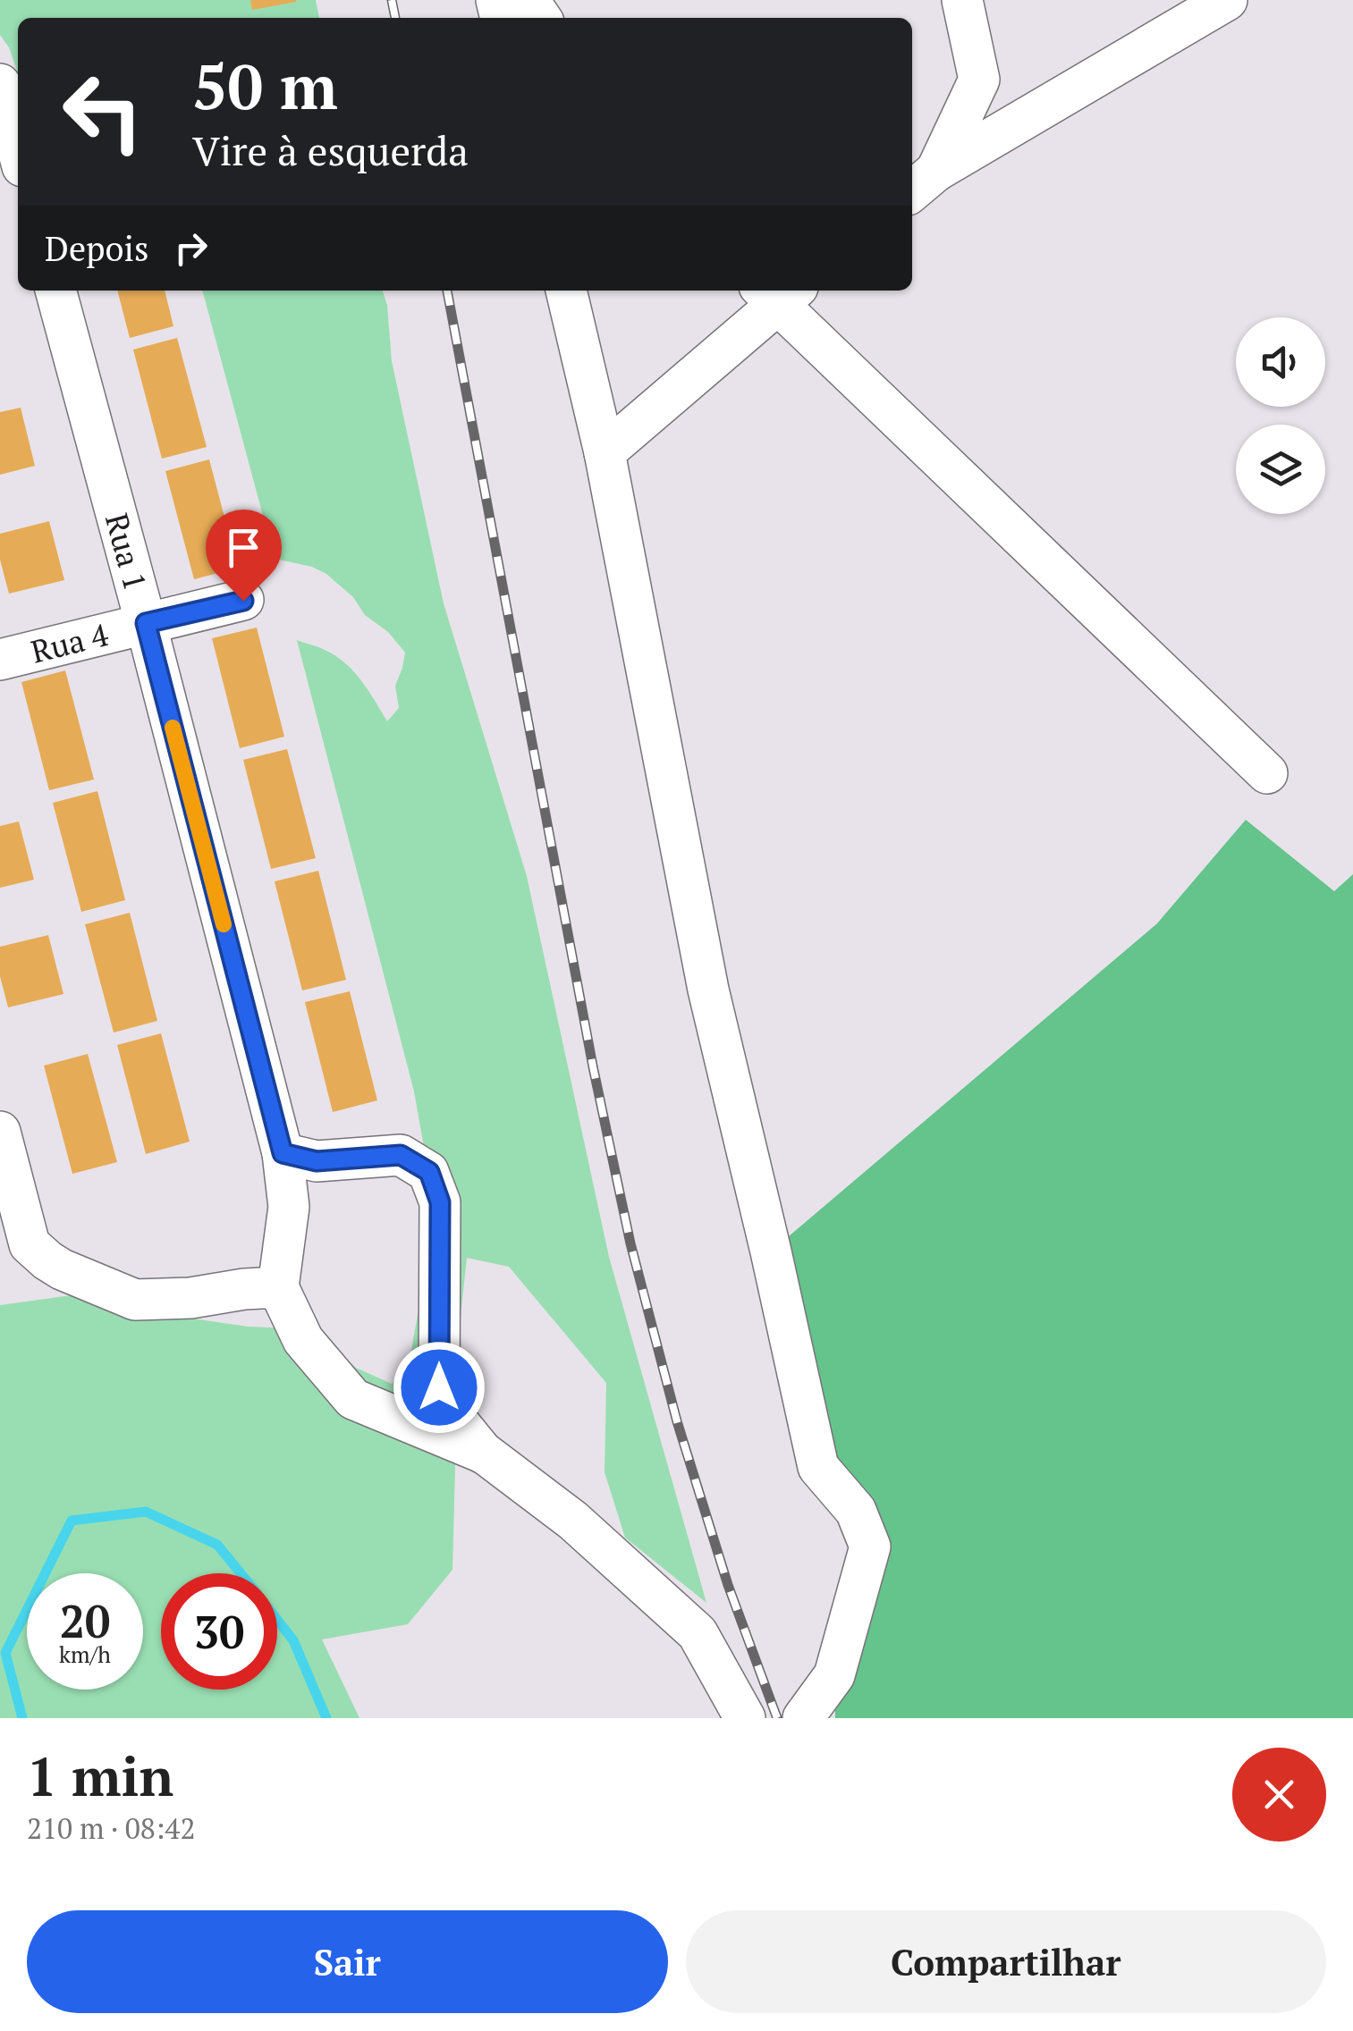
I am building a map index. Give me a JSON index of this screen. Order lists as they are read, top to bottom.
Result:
{
  "streets": {
    "street": ["Rua 1", "Rua 4"]
  },
  "crossings": [
    ["Rua 1", "Rua 4"]
  ],
  "page": {
    "turn": ["50 m", "Vire à esquerda"],
    "then": "Depois",
    "speed": "20 km/h",
    "limit": "30",
    "heading": ["1 min", "210 m · 08:42"],
    "buttons": ["Sair", "Compartilhar"]
  }
}
